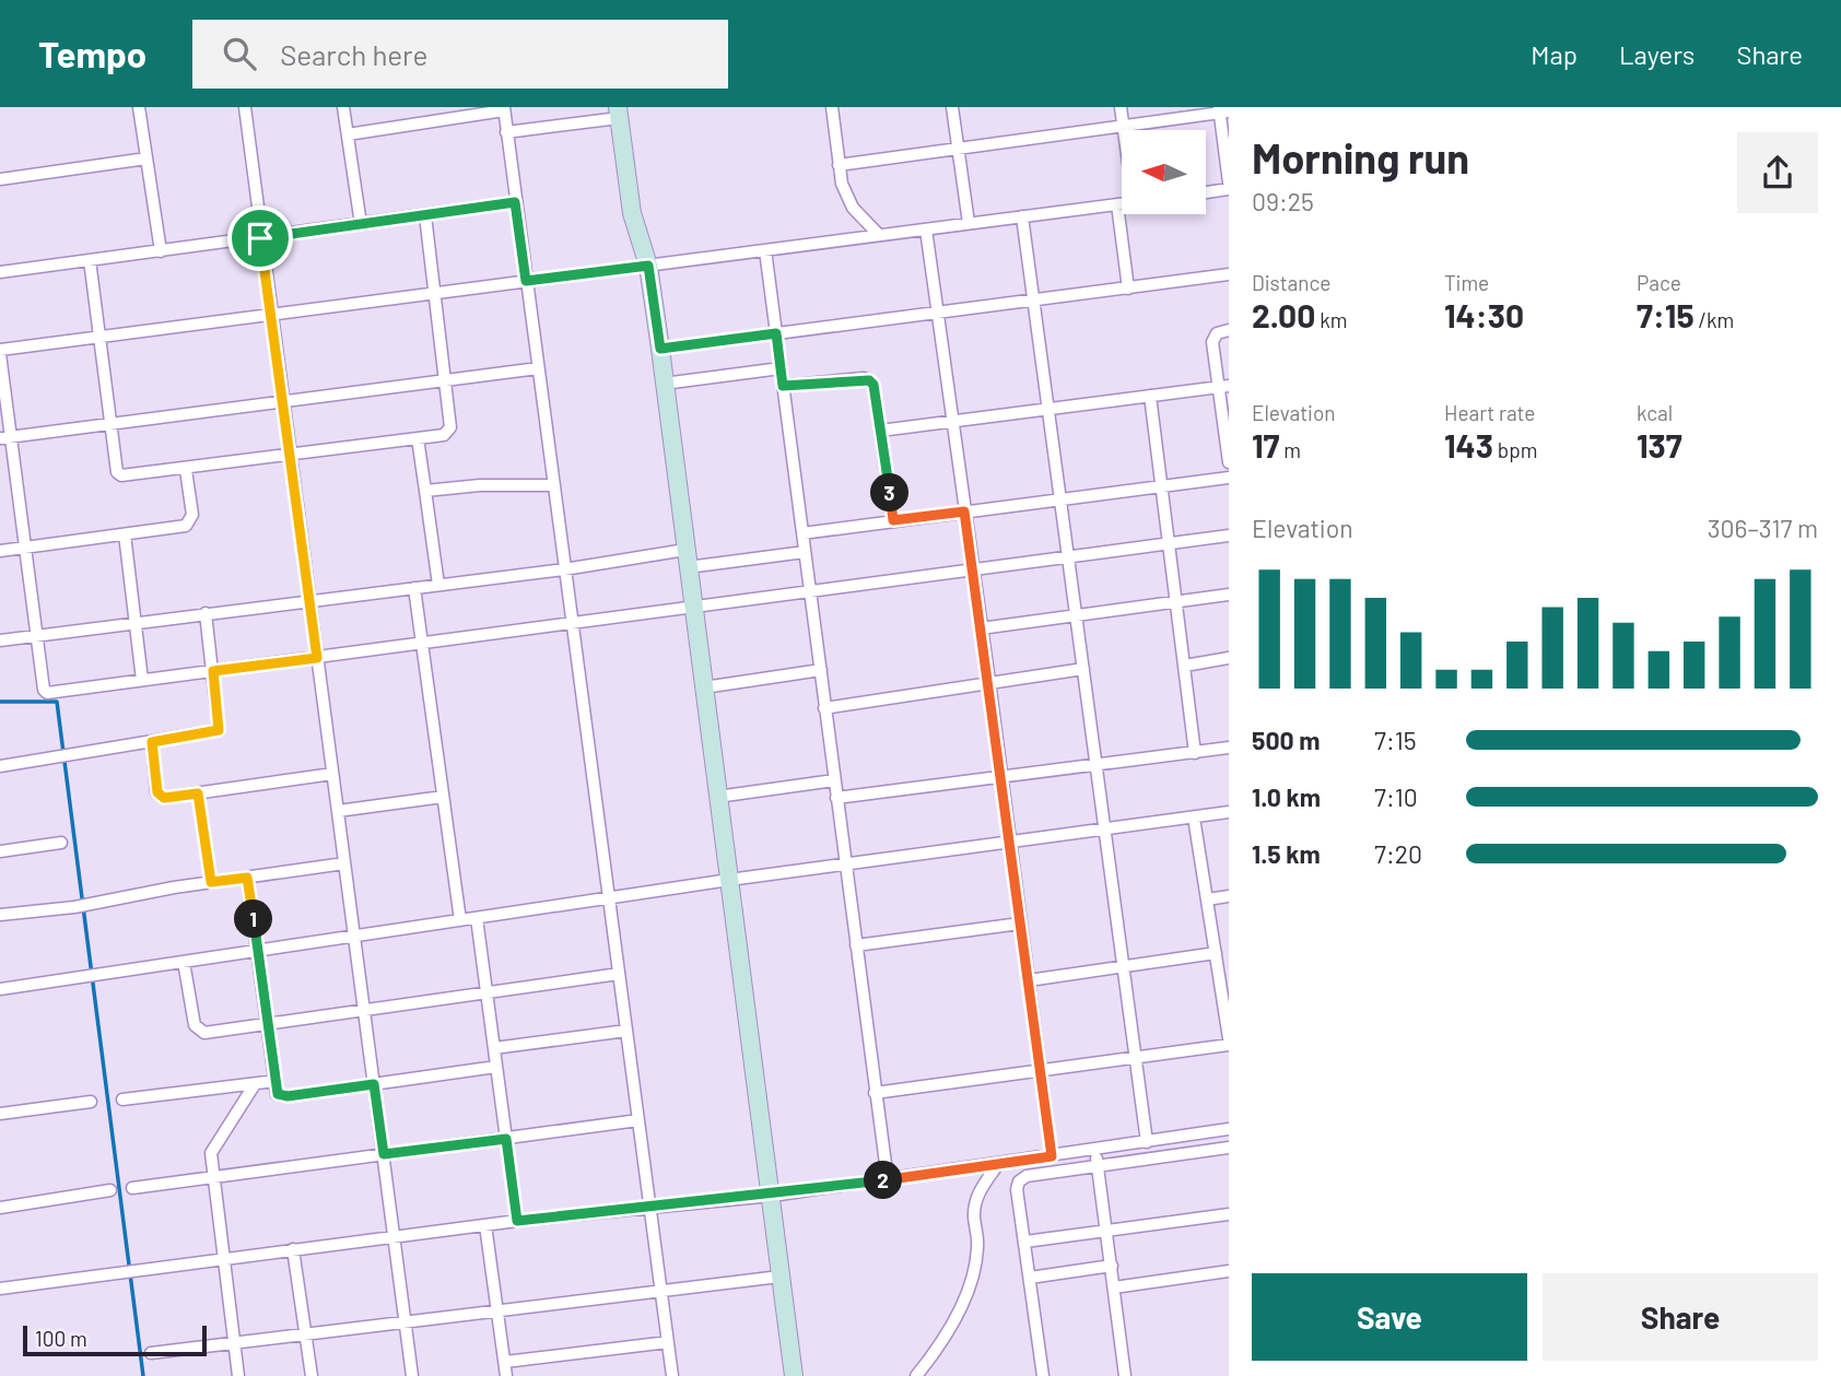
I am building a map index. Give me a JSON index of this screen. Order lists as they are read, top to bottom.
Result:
{
  "scale_bar": "100 m",
  "north": "left",
  "page": {
    "header": "Tempo",
    "search": "Search here",
    "nav": ["Map", "Layers", "Share"],
    "heading": ["Morning run", "09:25"],
    "stats": [
      ["Distance", "2.00 km"],
      ["Time", "14:30"],
      ["Pace", "7:15 /km"],
      ["Elevation", "17 m"],
      ["Heart rate", "143 bpm"],
      ["kcal", "137"]
    ],
    "pins": ["3", "1", "2"],
    "chart": ["Elevation", "306–317 m"],
    "list": [
      {
        "name": "500 m",
        "note": "7:15"
      },
      {
        "name": "1.0 km",
        "note": "7:10"
      },
      {
        "name": "1.5 km",
        "note": "7:20"
      }
    ],
    "buttons": ["Save", "Share"],
    "scale": "100 m"
  }
}
